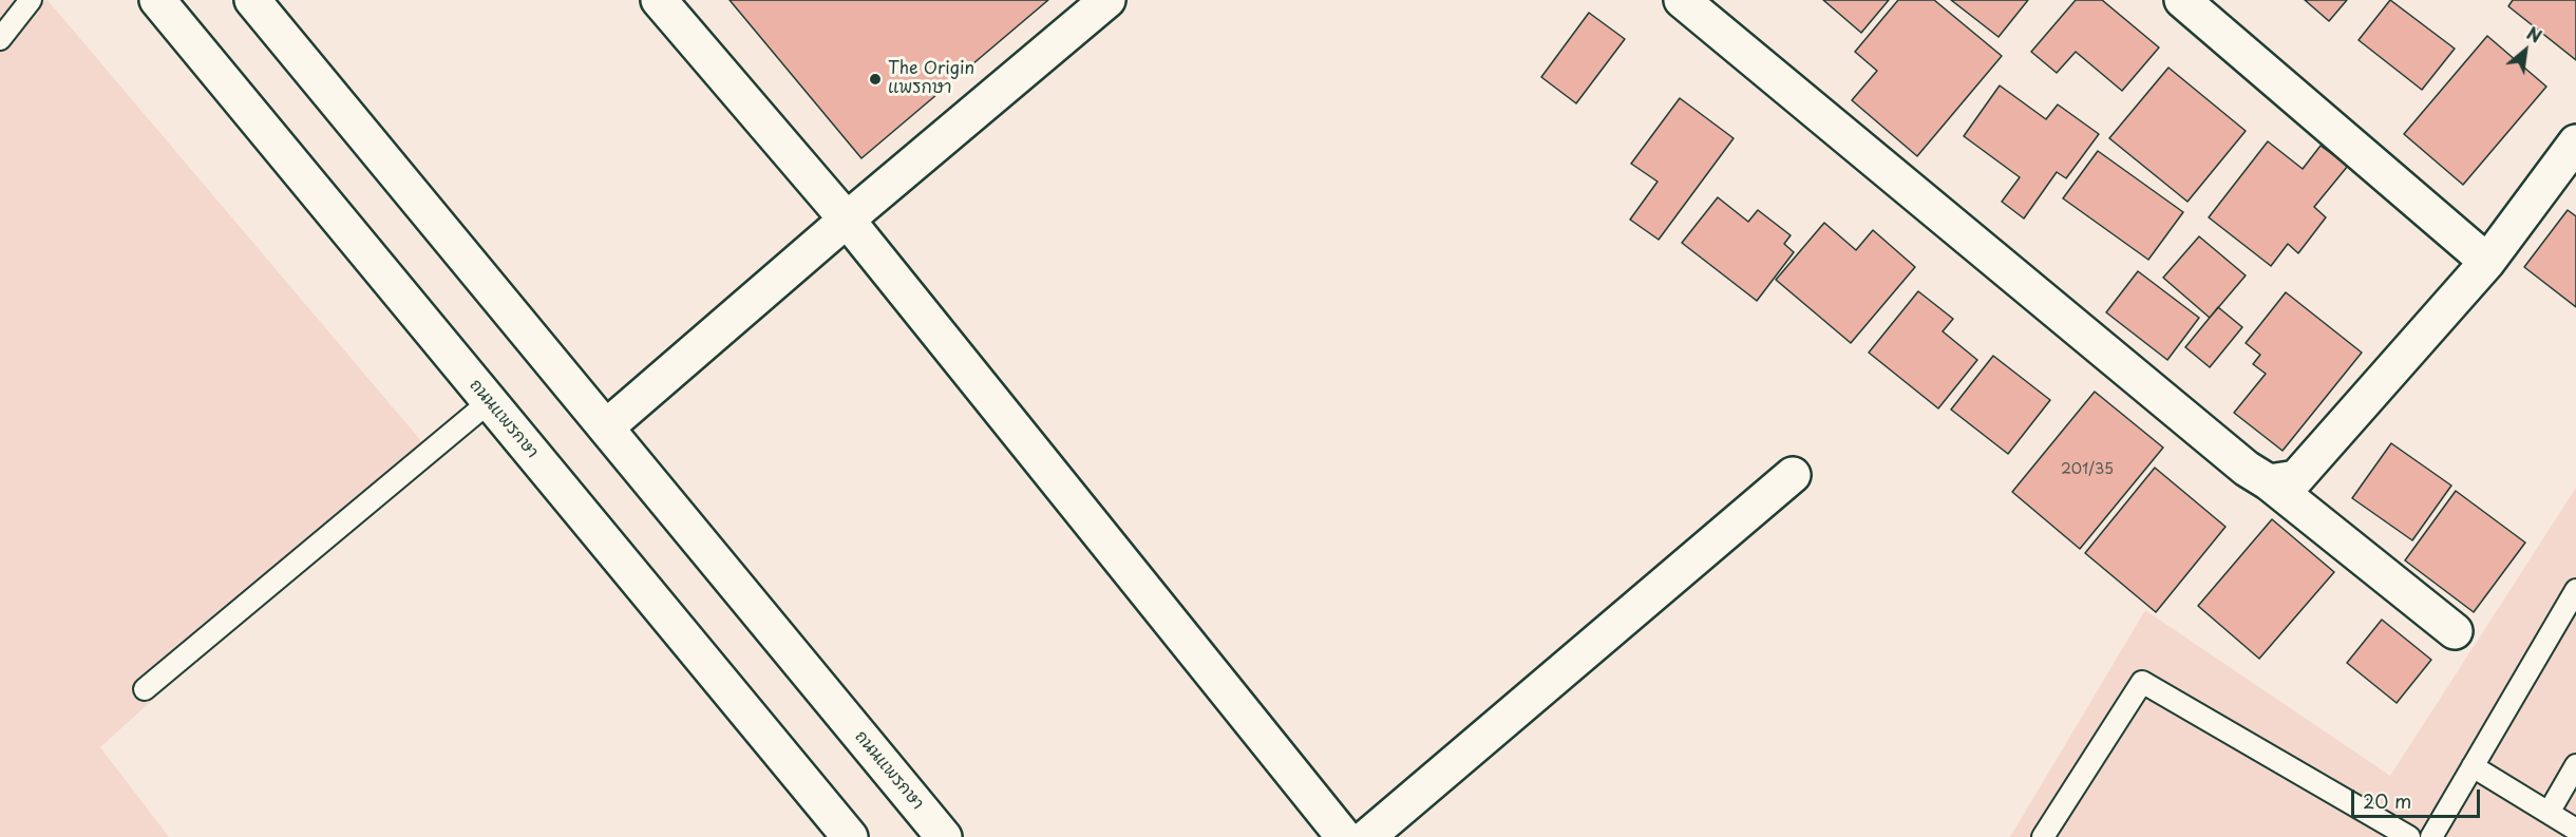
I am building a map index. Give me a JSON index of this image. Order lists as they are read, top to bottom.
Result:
{
  "streets": {
    "street": ["ถนนแพรกษา"]
  },
  "places": ["The Origin แพรกษา"],
  "house_numbers": ["201/35"],
  "scale_bar": "20 m",
  "north": "top right"
}
